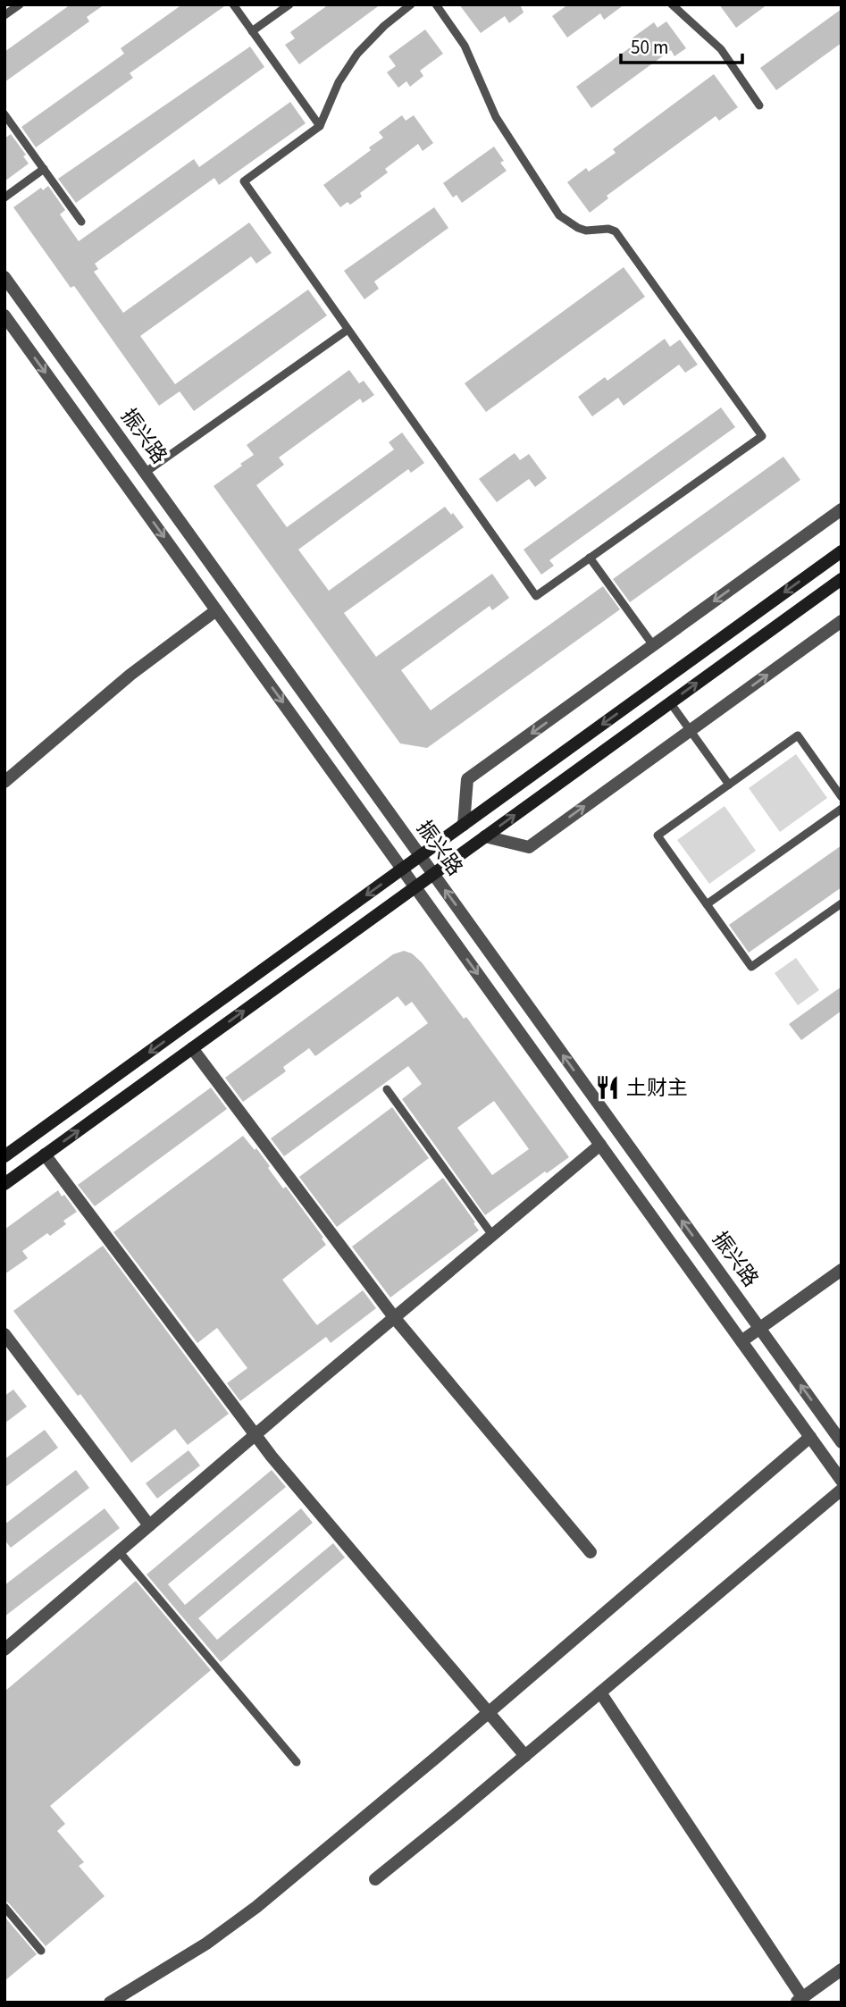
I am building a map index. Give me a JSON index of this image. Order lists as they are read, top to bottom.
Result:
{
  "streets": {
    "street": ["振兴路"]
  },
  "places": {
    "restaurant": ["土财主"]
  },
  "scale_bar": "50 m"
}
